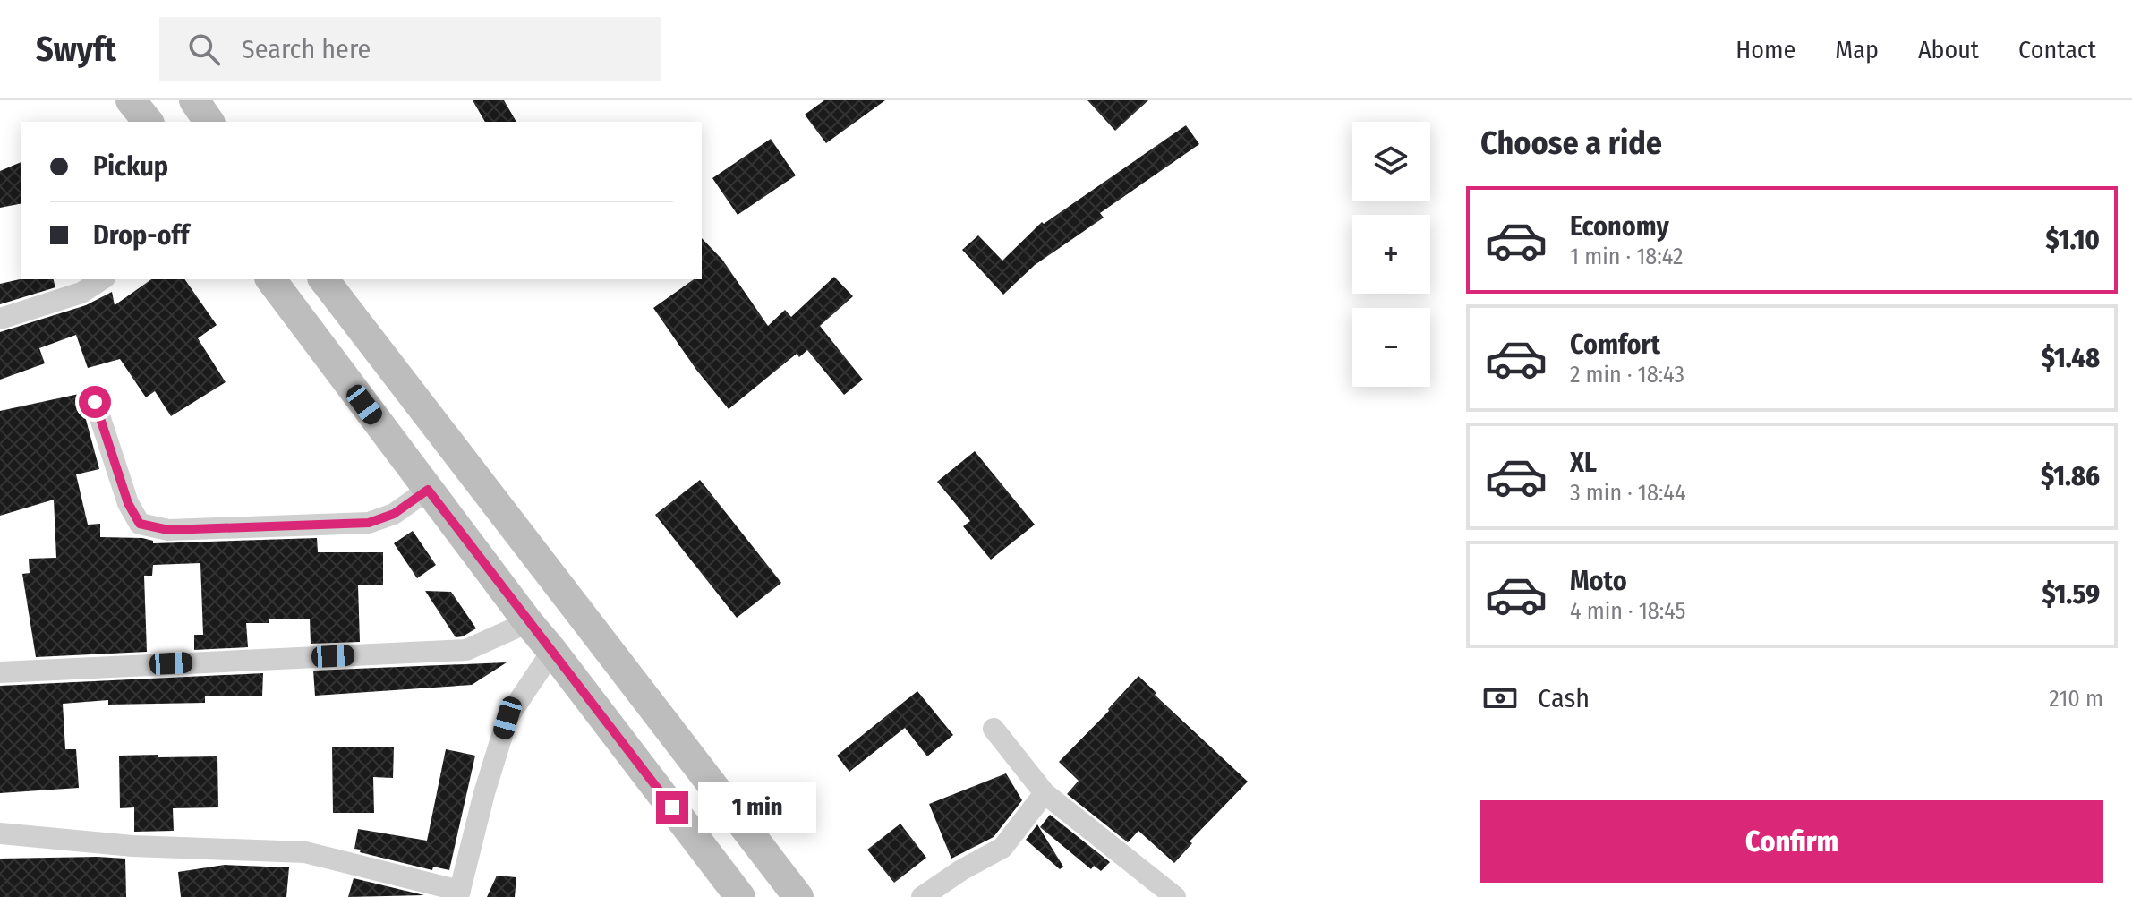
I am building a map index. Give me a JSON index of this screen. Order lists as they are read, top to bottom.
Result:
{
  "page": {
    "header": "Swyft",
    "search": "Search here",
    "nav": [
      "Home",
      "Map",
      "About",
      "Contact"
    ],
    "heading": "Choose a ride",
    "map_buttons": ["+", "−"],
    "banner": ["Pickup", "Drop-off"],
    "list": [
      {
        "name": "Economy",
        "note": "1 min · 18:42",
        "value": "$1.10"
      },
      {
        "name": "Comfort",
        "note": "2 min · 18:43",
        "value": "$1.48"
      },
      {
        "name": "XL",
        "note": "3 min · 18:44",
        "value": "$1.86"
      },
      {
        "name": "Moto",
        "note": "4 min · 18:45",
        "value": "$1.59"
      }
    ],
    "pay": ["Cash", "210 m"],
    "bubble": "1 min",
    "buttons": "Confirm"
  }
}
